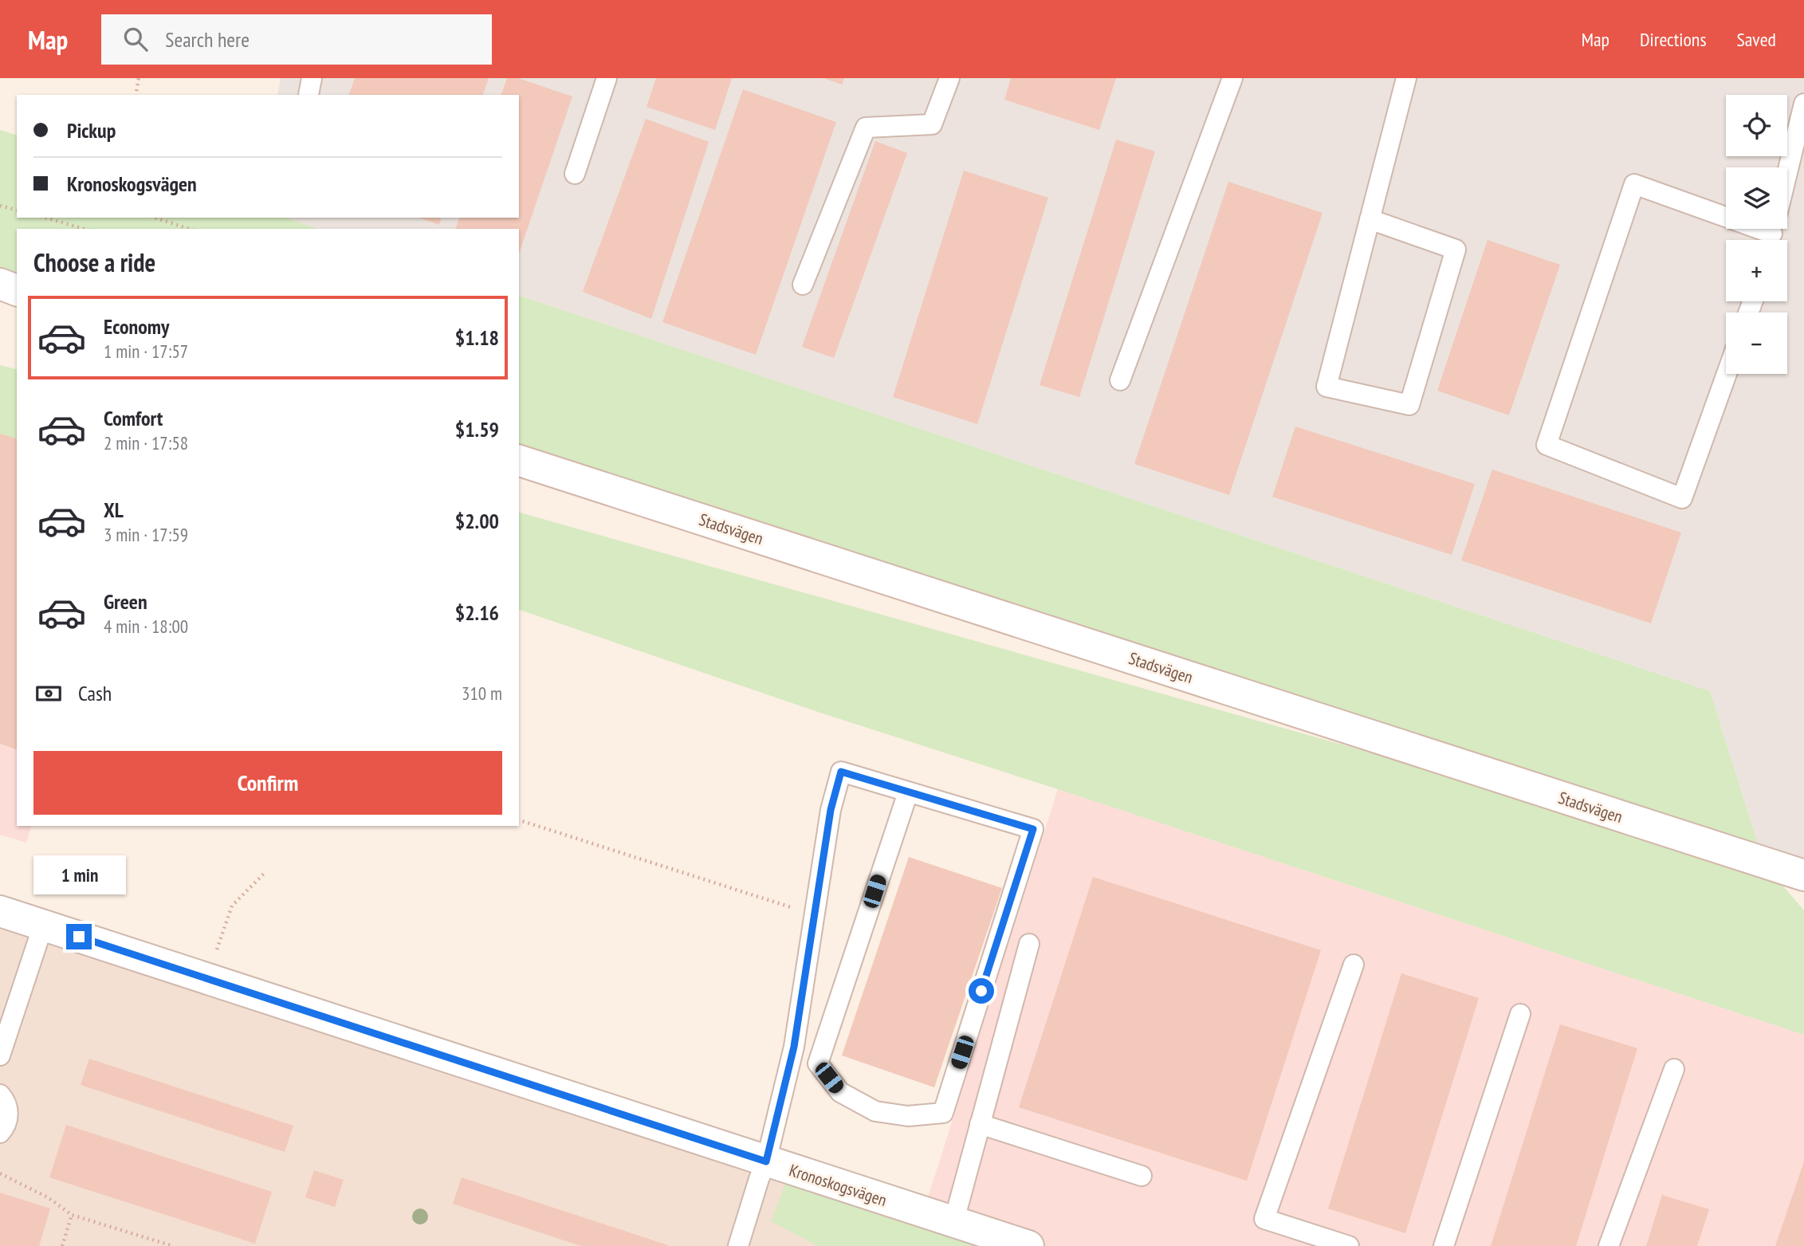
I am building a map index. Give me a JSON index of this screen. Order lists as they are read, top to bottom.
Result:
{
  "streets": {
    "main road": ["Stadsvägen", "Kronoskogsvägen"]
  },
  "page": {
    "header": "Map",
    "search": "Search here",
    "nav": ["Map", "Directions", "Saved"],
    "map_buttons": ["+", "−"],
    "banner": ["Pickup", "Kronoskogsvägen"],
    "heading": "Choose a ride",
    "list": [
      {
        "name": "Economy",
        "note": "1 min · 17:57",
        "value": "$1.18"
      },
      {
        "name": "Comfort",
        "note": "2 min · 17:58",
        "value": "$1.59"
      },
      {
        "name": "XL",
        "note": "3 min · 17:59",
        "value": "$2.00"
      },
      {
        "name": "Green",
        "note": "4 min · 18:00",
        "value": "$2.16"
      }
    ],
    "pay": ["Cash", "310 m"],
    "buttons": "Confirm",
    "bubble": "1 min"
  }
}
